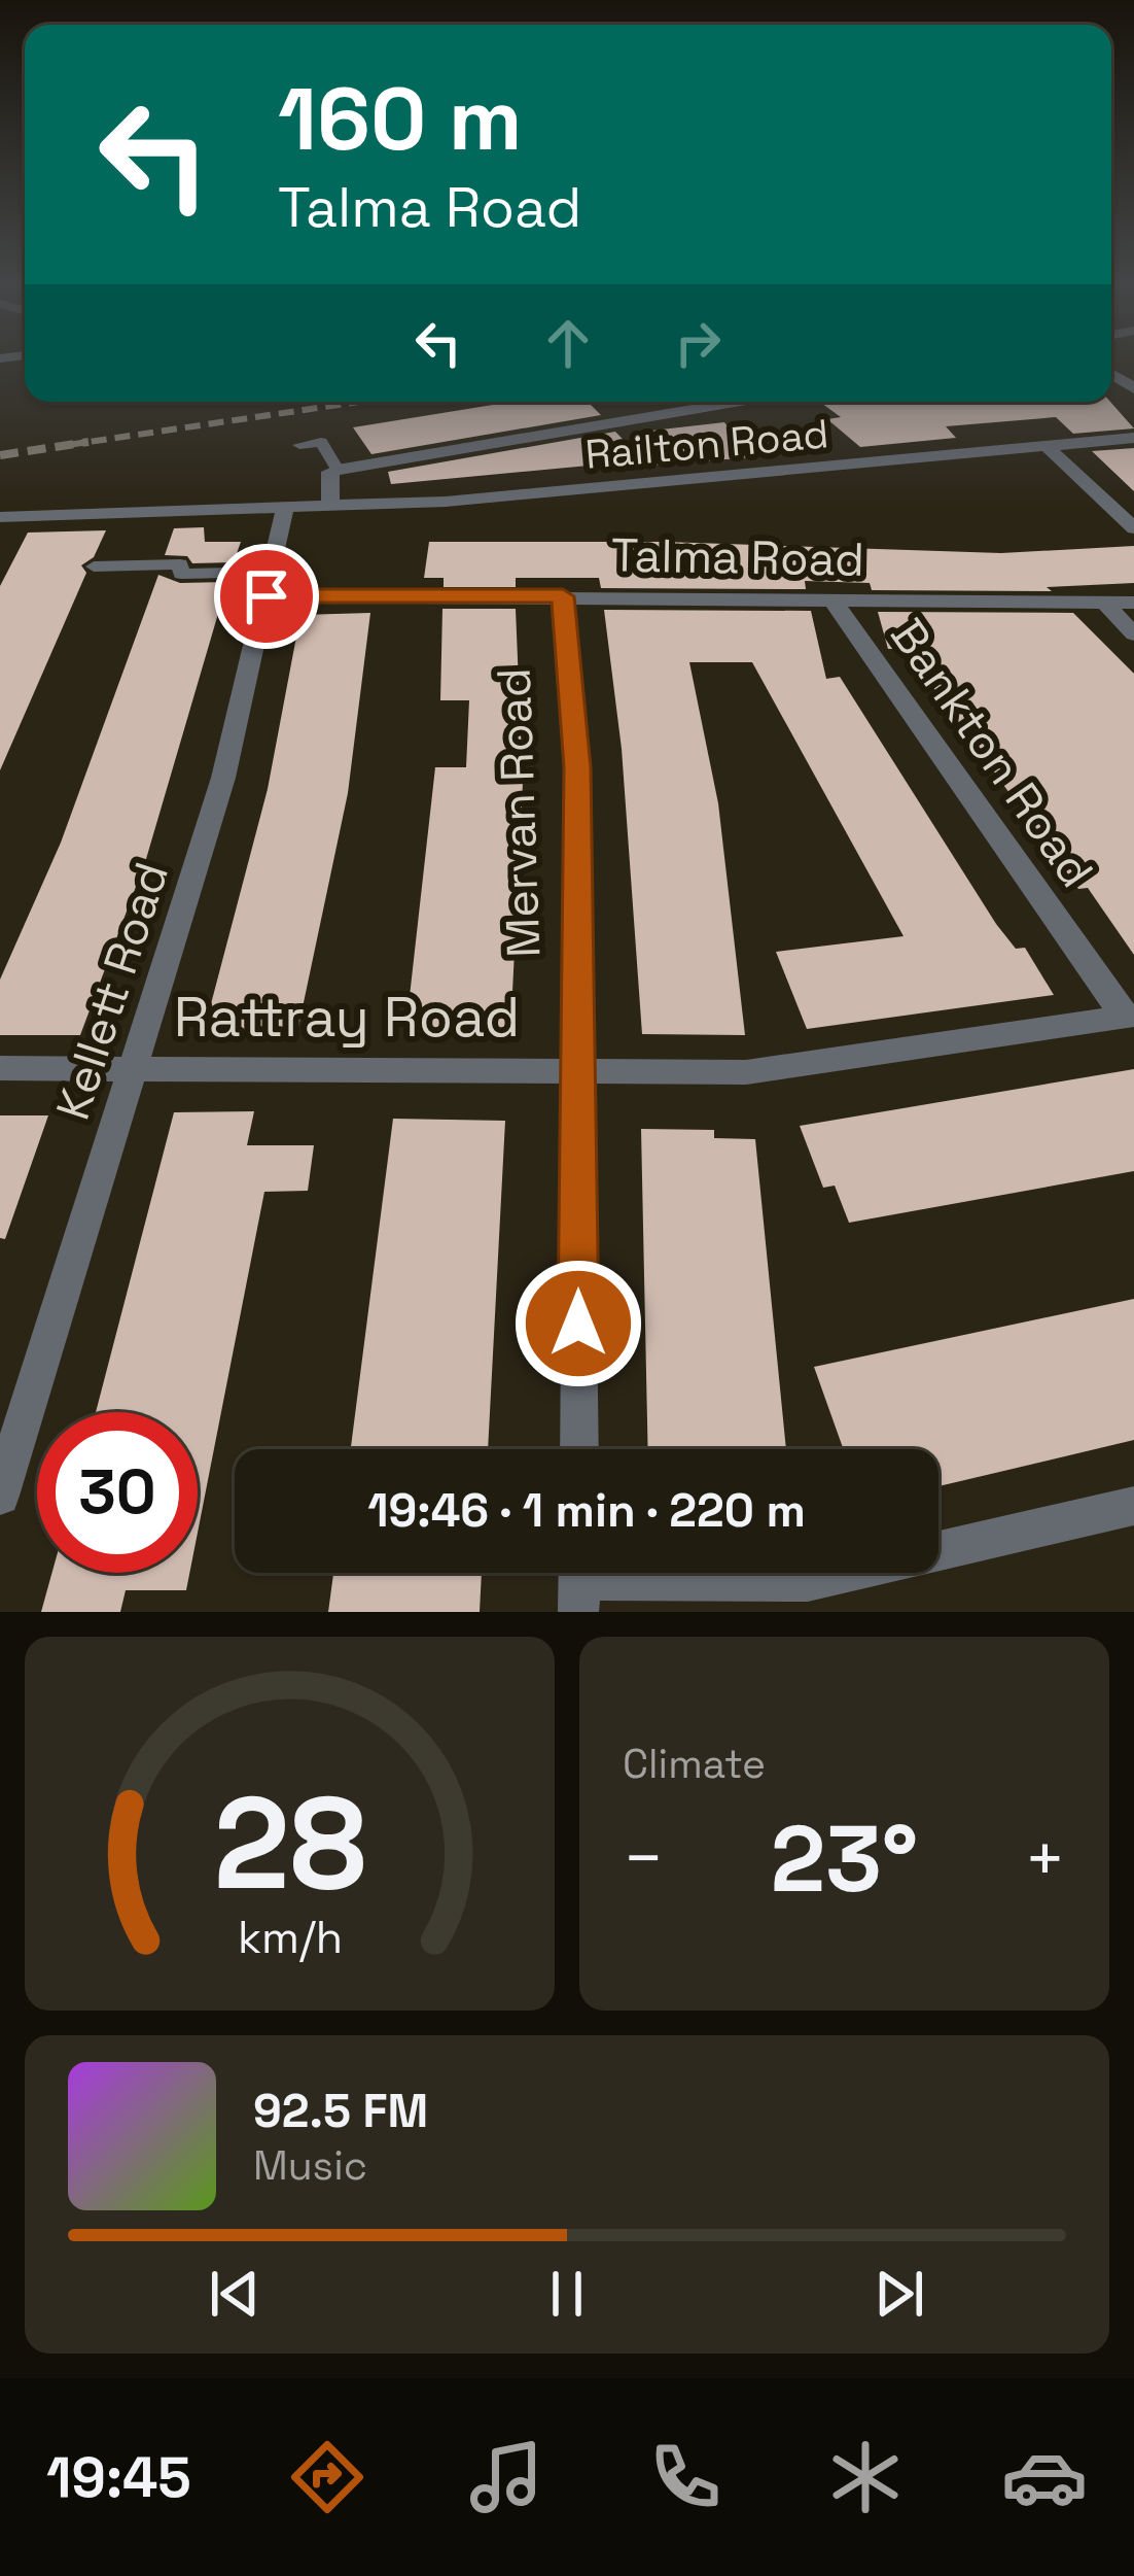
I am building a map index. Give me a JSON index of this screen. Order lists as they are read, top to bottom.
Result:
{
  "streets": {
    "street": [
      "Railton Road",
      "Talma Road",
      "Bankton Road",
      "Mervan Road",
      "Kellett Road",
      "Rattray Road"
    ]
  },
  "crossings": [
    ["Railton Road", "Kellett Road"],
    ["Talma Road", "Bankton Road"],
    ["Talma Road", "Mervan Road"],
    ["Talma Road", "Kellett Road"],
    ["Bankton Road", "Rattray Road"],
    ["Mervan Road", "Rattray Road"],
    ["Kellett Road", "Rattray Road"]
  ],
  "page": {
    "turn": ["160 m", "Talma Road"],
    "limit": "30",
    "trip": "19:46 · 1 min · 220 m",
    "tile": "Climate",
    "heat": ["−", "23°", "+"],
    "song": ["92.5 FM", "Music"],
    "tabs": "19:45",
    "gauge": ["28", "km/h"]
  }
}
